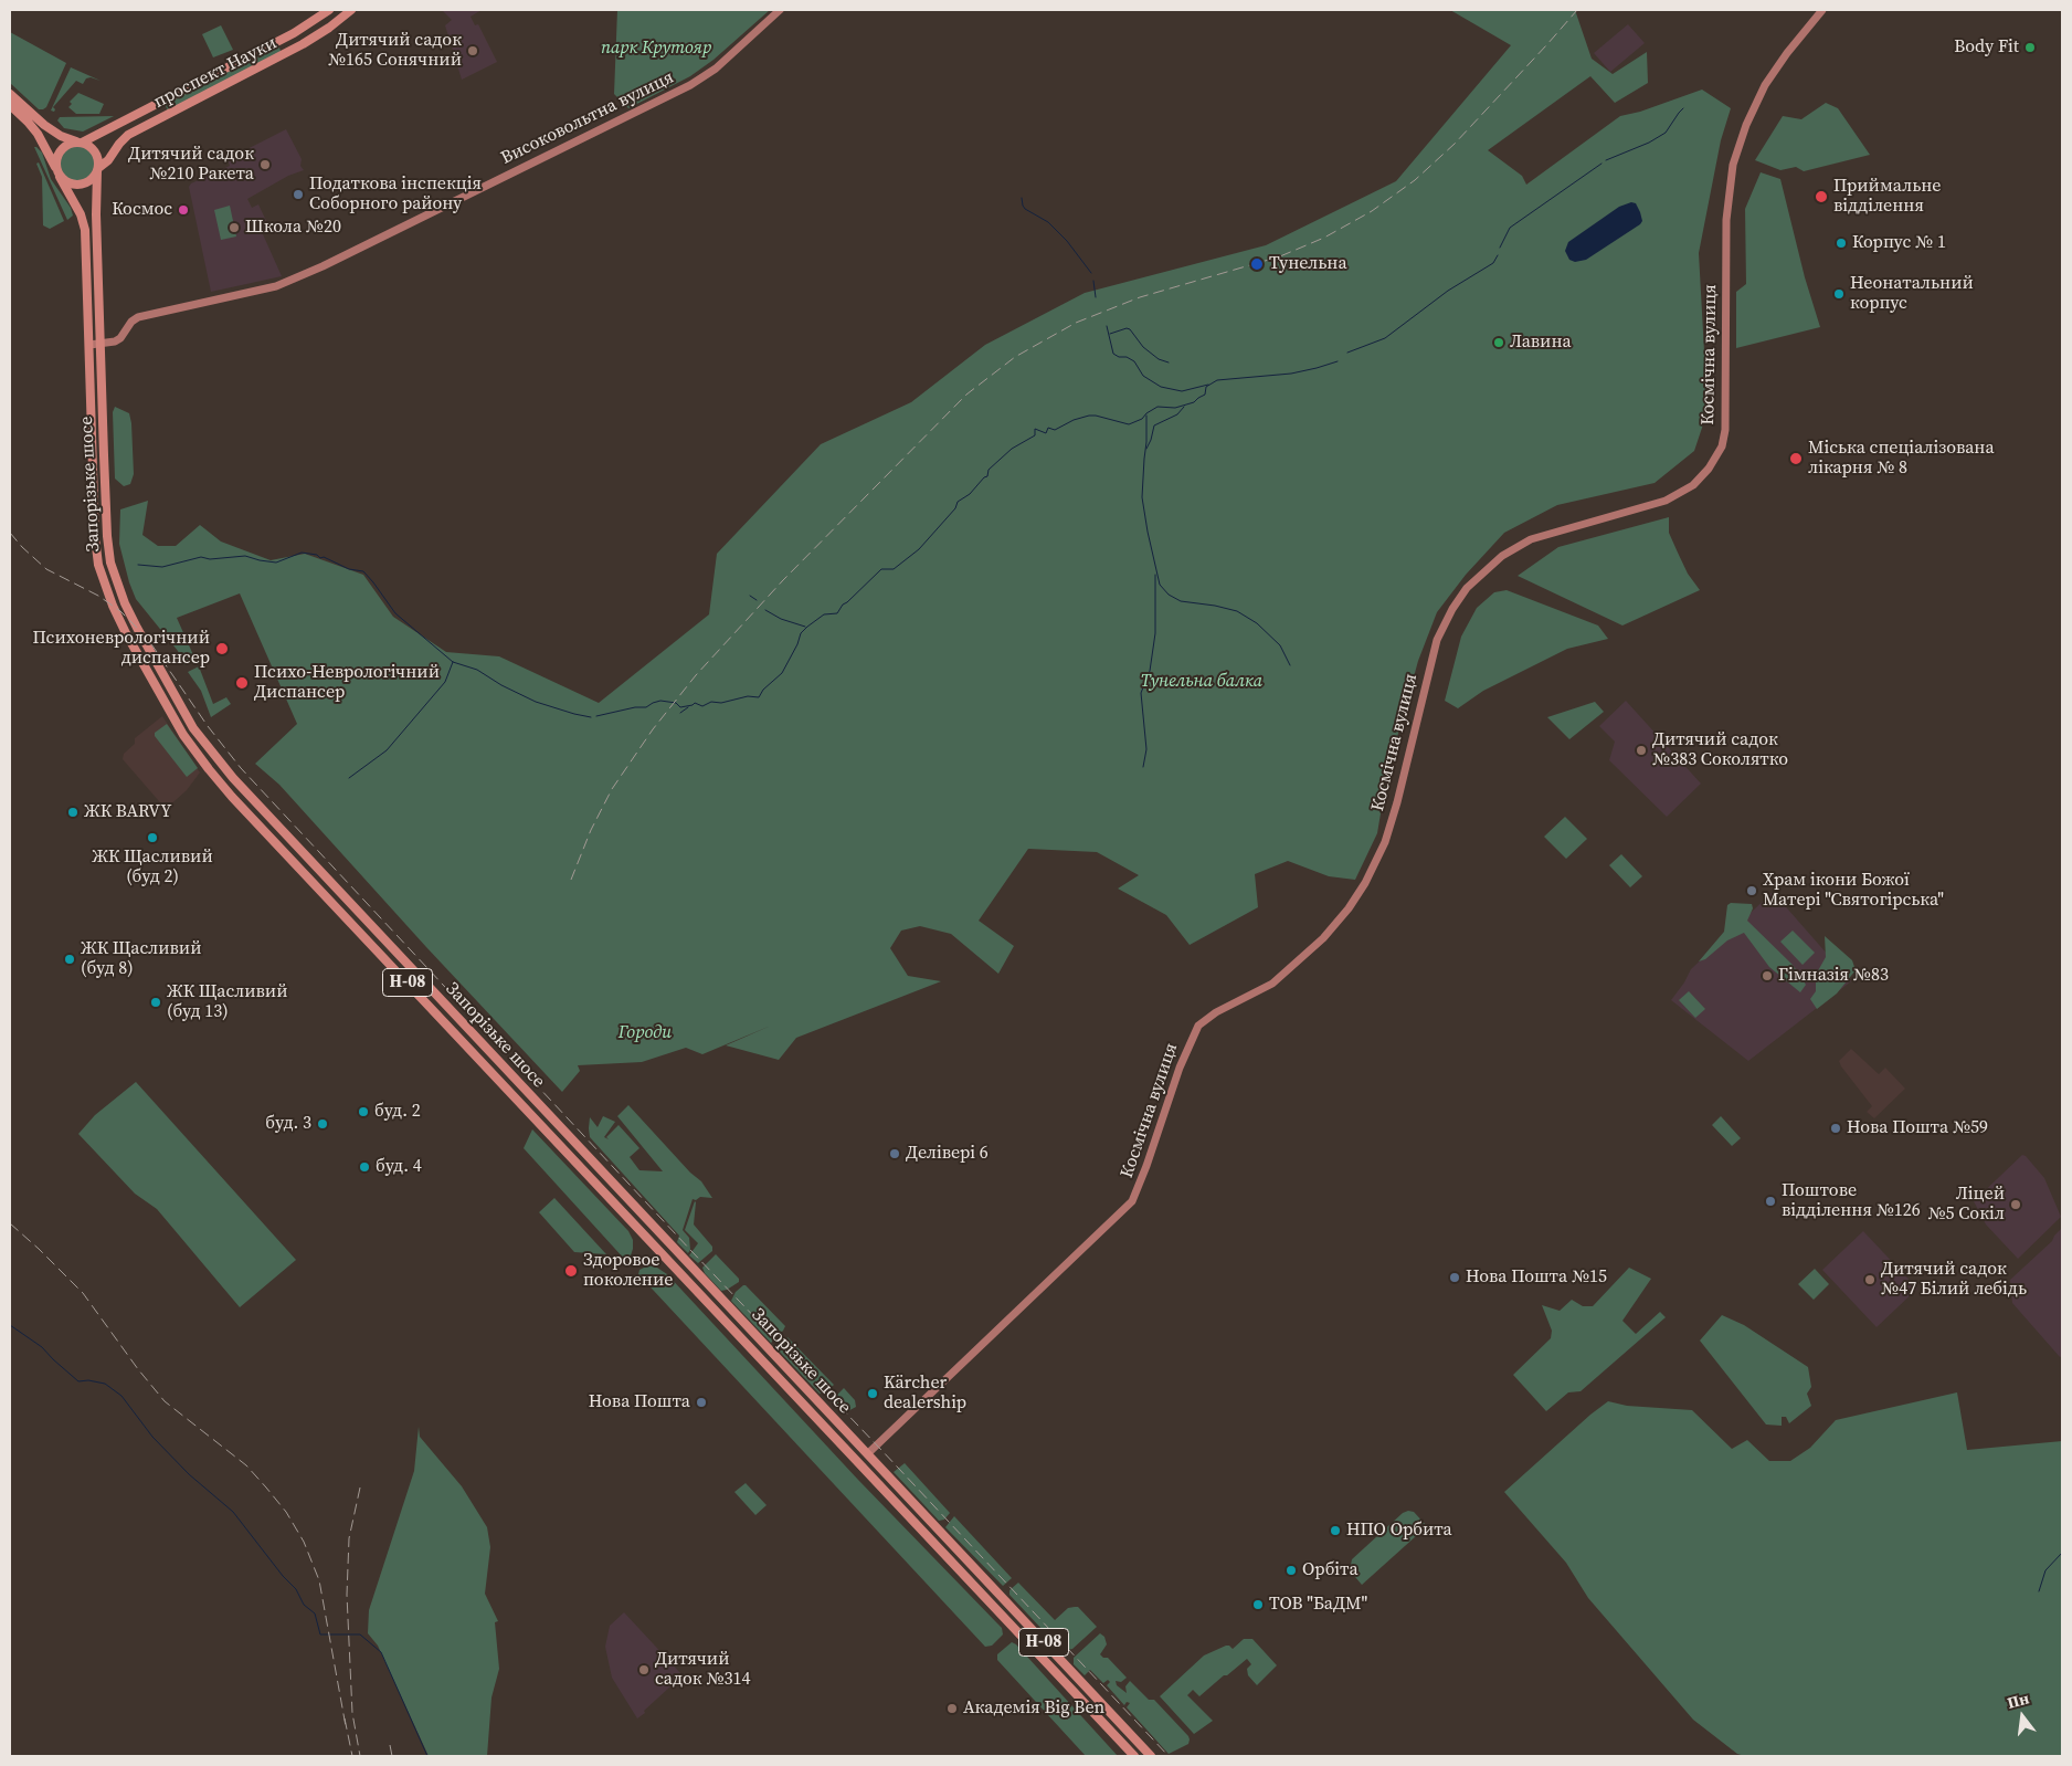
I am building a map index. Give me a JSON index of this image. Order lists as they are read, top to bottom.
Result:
{
  "streets": {
    "main road": [
      "проспект Науки",
      "Високовольтна вулиця",
      "Космічна вулиця",
      "Запорізьке шосе",
      "Н-08"
    ]
  },
  "crossings": [
    ["проспект Науки", "Запорізьке шосе"],
    ["Високовольтна вулиця", "Запорізьке шосе"],
    ["Космічна вулиця", "Запорізьке шосе"]
  ],
  "parks": ["парк Крутояр", "Тунельна балка", "Городи"],
  "places": [
    "Body Fit",
    "Дитячий садок №165 Сонячний",
    "Дитячий садок №210 Ракета",
    "Податкова інспекція Соборного району",
    "Приймальне відділення",
    "Космос",
    "Школа №20",
    "Корпус № 1",
    "Тунельна",
    "Неонатальний корпус",
    "Лавина",
    "Міська спеціалізована лікарня № 8",
    "Психоневрологічний диспансер",
    "Психо-Неврологічний Диспансер",
    "Дитячий садок №383 Соколятко",
    "ЖК BARVY",
    "ЖК Щасливий (буд 2)",
    "Храм ікони Божої Матері \"Святогірська\"",
    "ЖК Щасливий (буд 8)",
    "Гімназія №83",
    "ЖК Щасливий (буд 13)",
    "буд. 2",
    "буд. 3",
    "Нова Пошта №59",
    "Делівері 6",
    "буд. 4",
    "Поштове відділення №126",
    "Ліцей №5 Сокіл",
    "Здоровое поколение",
    "Нова Пошта №15",
    "Дитячий садок №47 Білий лебідь",
    "Kärcher dealership",
    "Нова Пошта",
    "НПО Орбита",
    "Орбіта",
    "ТОВ \"БаДМ\"",
    "Дитячий садок №314",
    "Академія Big Ben"
  ],
  "north": "top"
}
